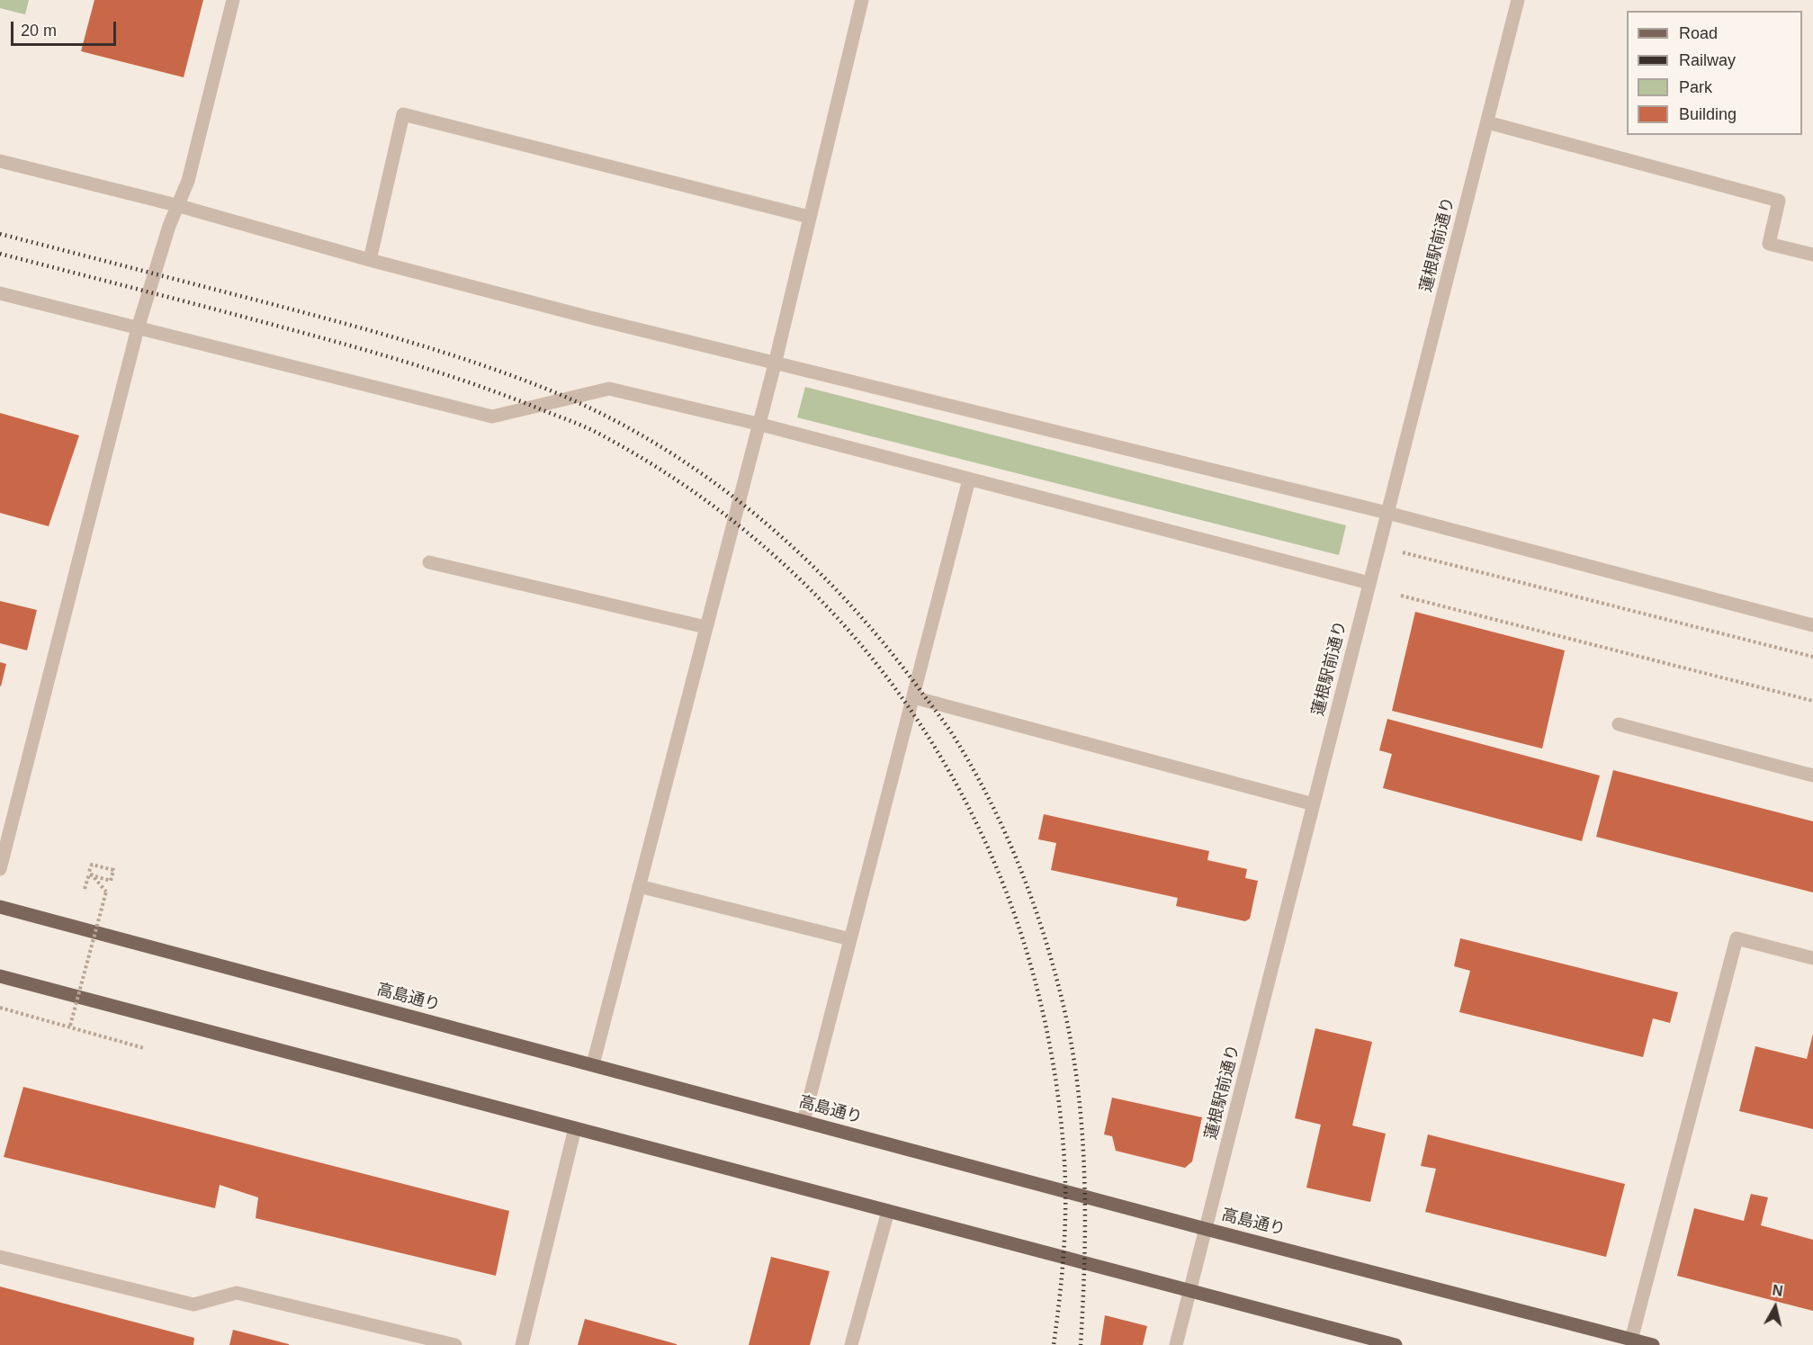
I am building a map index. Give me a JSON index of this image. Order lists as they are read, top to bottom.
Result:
{
  "streets": {
    "main road": ["高島通り"],
    "street": ["蓮根駅前通り"]
  },
  "crossings": [
    ["蓮根駅前通り", "高島通り"]
  ],
  "legend": [
    "Road",
    "Railway",
    "Park",
    "Building"
  ],
  "scale_bar": "20 m",
  "north": "top"
}
